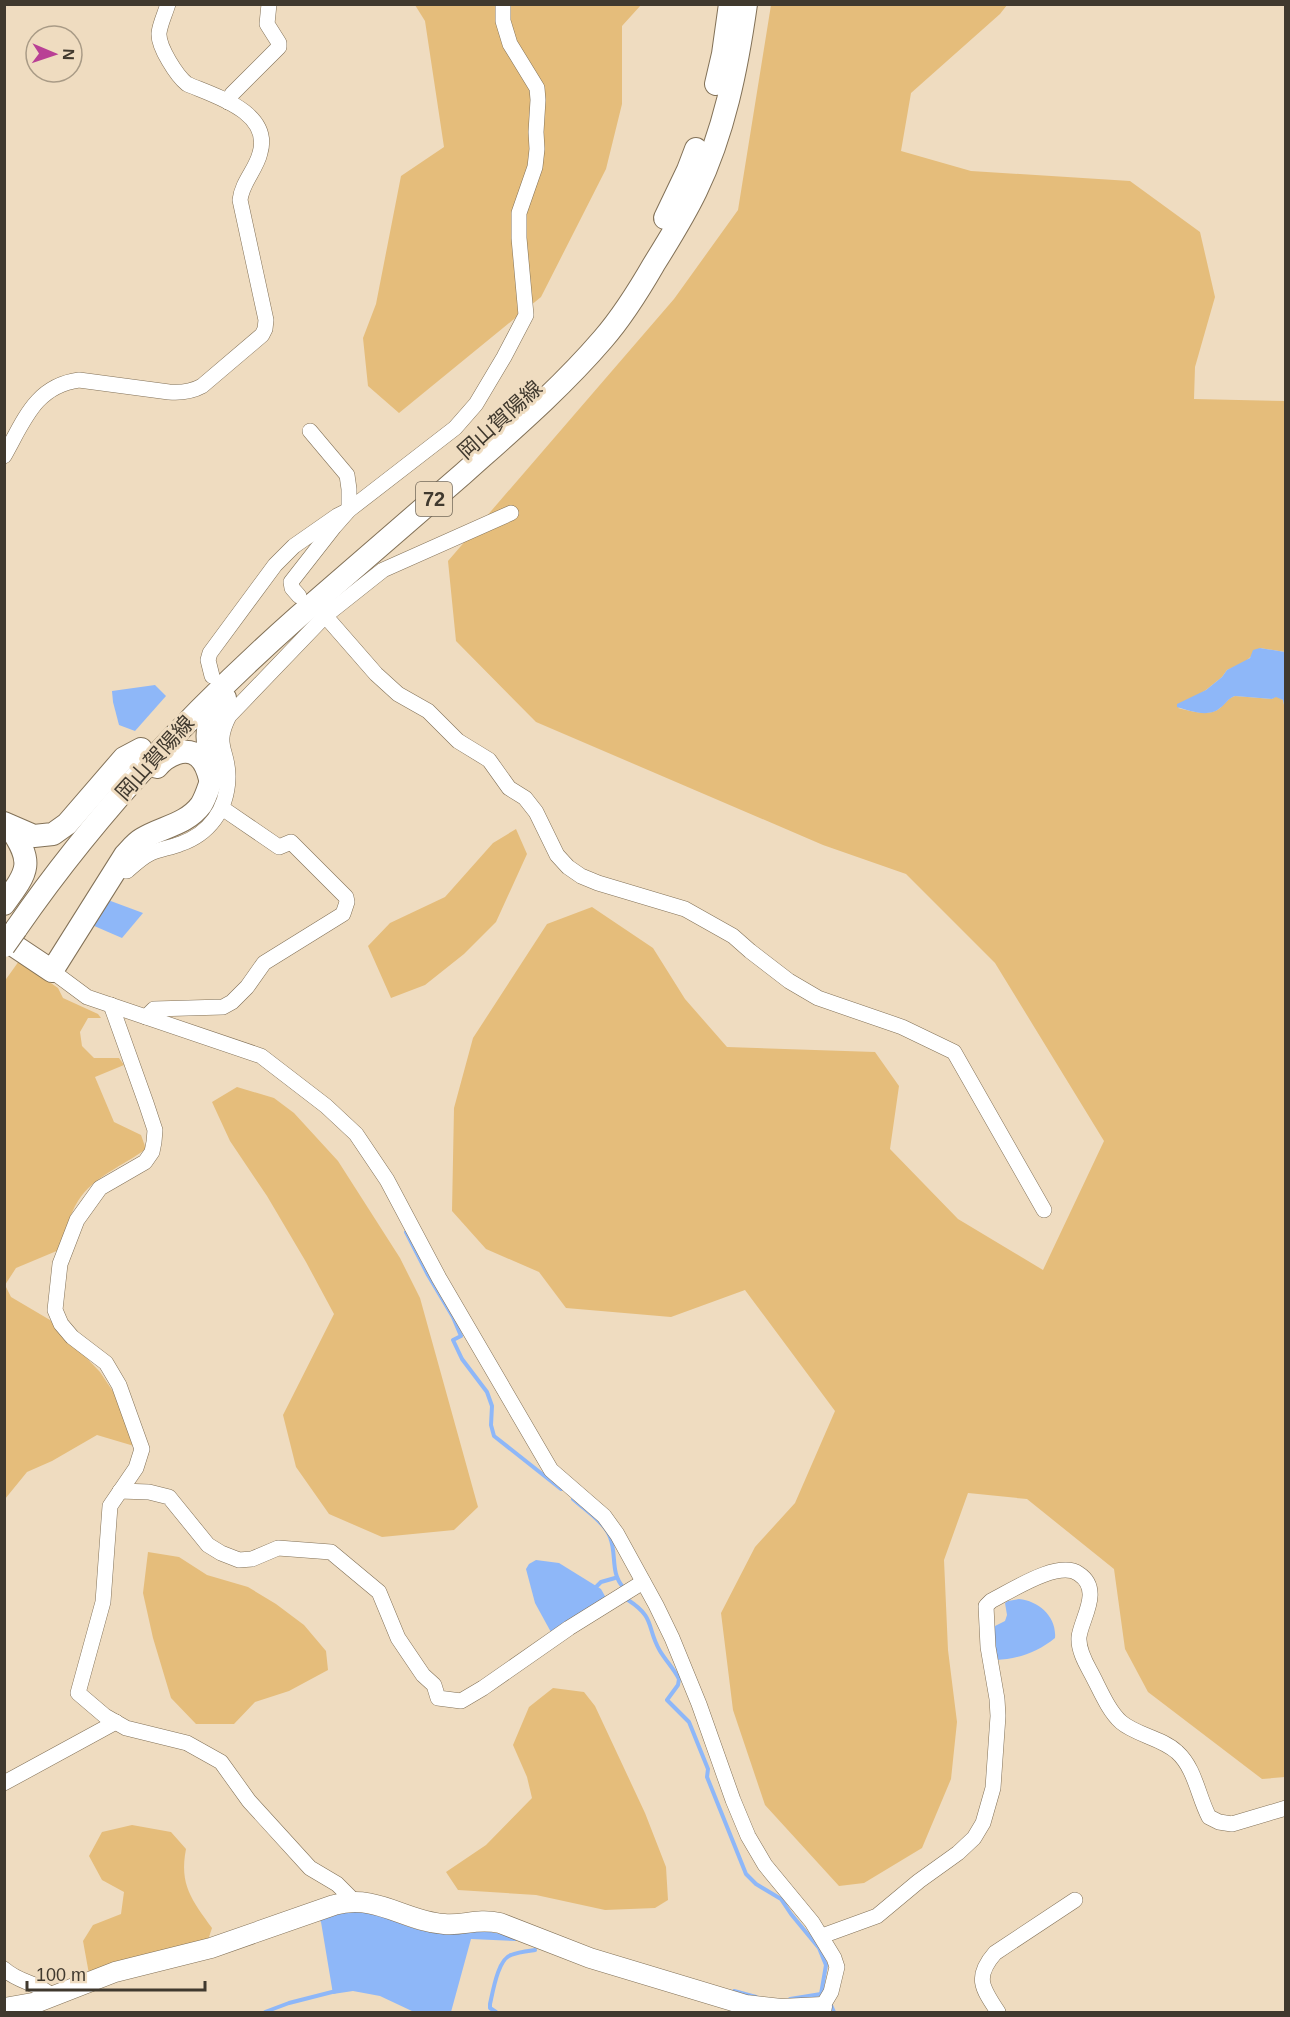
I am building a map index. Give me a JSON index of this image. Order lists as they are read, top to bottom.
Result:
{
  "streets": {
    "main road": ["岡山賀陽線", "72"]
  },
  "scale_bar": "100 m",
  "north": "right"
}
